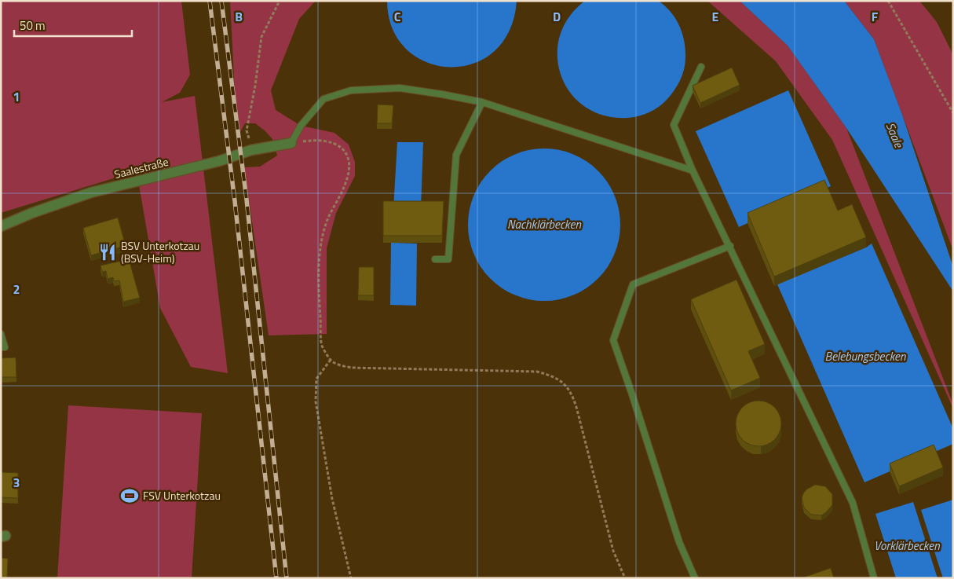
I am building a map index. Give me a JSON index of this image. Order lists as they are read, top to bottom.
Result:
{
  "streets": {
    "street": ["Saalestraße"]
  },
  "water": [
    "Saale",
    "Nachklärbecken",
    "Belebungsbecken",
    "Vorklärbecken"
  ],
  "places": {
    "restaurant": ["BSV Unterkotzau (BSV-Heim)"],
    "sports": ["FSV Unterkotzau"]
  },
  "scale_bar": "50 m",
  "grid": {
    "columns": [
      "B",
      "C",
      "D",
      "E",
      "F"
    ],
    "rows": ["1", "2", "3"]
  }
}
